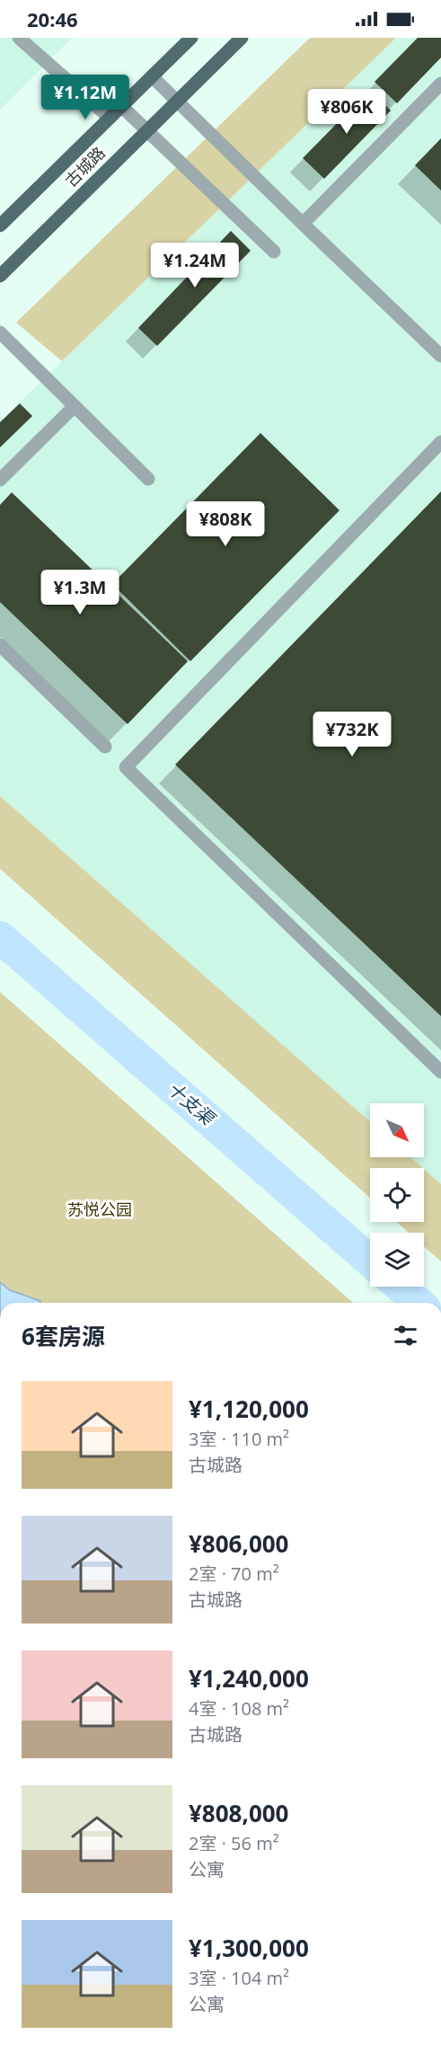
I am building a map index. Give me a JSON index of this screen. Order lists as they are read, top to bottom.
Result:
{
  "streets": {
    "main road": ["古城路"]
  },
  "water": ["十支渠"],
  "parks": ["苏悦公园"],
  "north": "bottom right",
  "page": {
    "status": "20:46",
    "price": [
      "¥1.12M",
      "¥806K",
      "¥1.24M",
      "¥808K",
      "¥1.3M",
      "¥732K"
    ],
    "heading": "6套房源",
    "list": [
      {
        "name": "¥1,120,000",
        "note": "3室 · 110 m² · 古城路"
      },
      {
        "name": "¥806,000",
        "note": "2室 · 70 m² · 古城路"
      },
      {
        "name": "¥1,240,000",
        "note": "4室 · 108 m² · 古城路"
      },
      {
        "name": "¥808,000",
        "note": "2室 · 56 m² · 公寓"
      },
      {
        "name": "¥1,300,000",
        "note": "3室 · 104 m² · 公寓"
      }
    ]
  }
}
